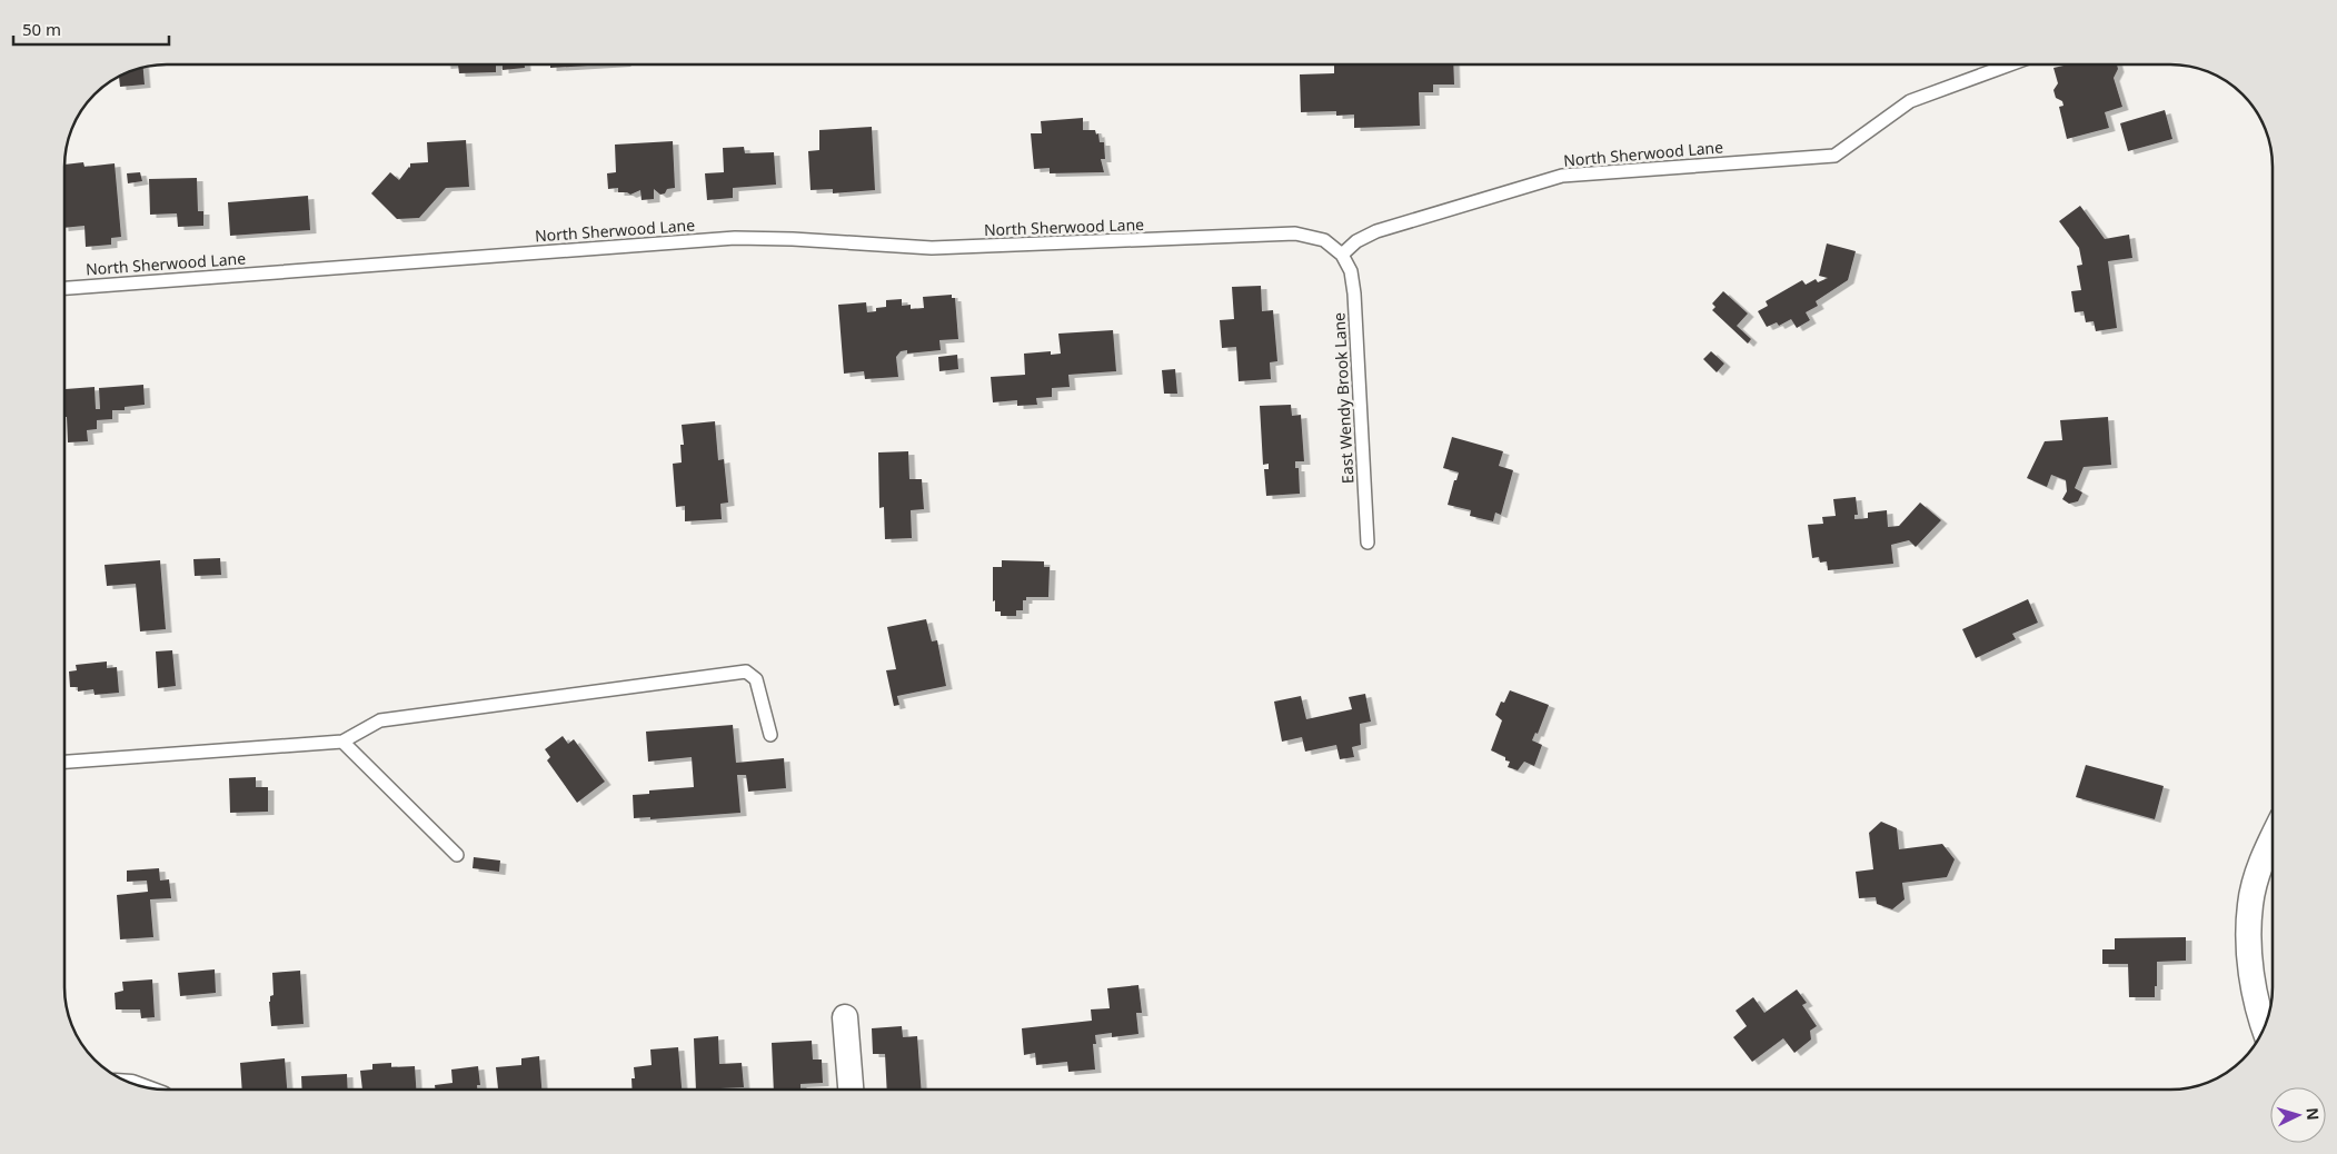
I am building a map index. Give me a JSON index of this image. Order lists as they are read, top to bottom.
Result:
{
  "streets": {
    "lane": ["North Sherwood Lane", "East Wendy Brook Lane"]
  },
  "crossings": [
    ["North Sherwood Lane", "East Wendy Brook Lane"]
  ],
  "scale_bar": "50 m",
  "north": "right"
}
